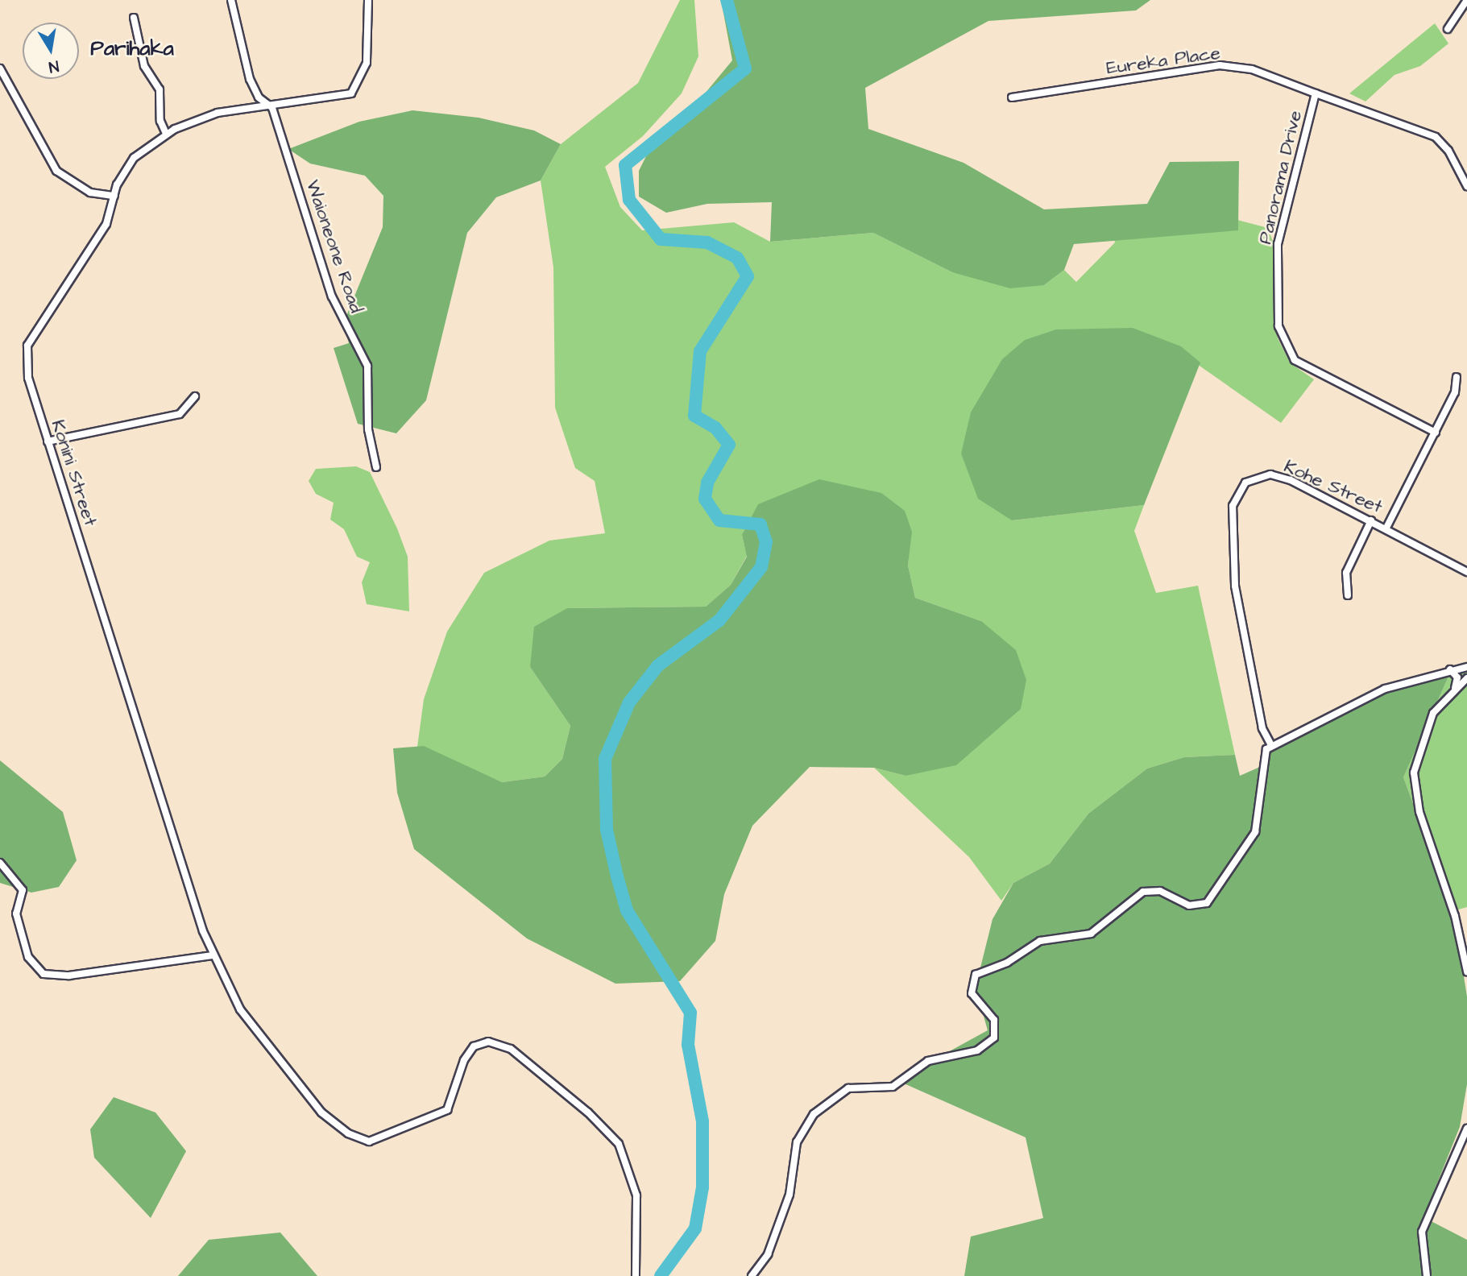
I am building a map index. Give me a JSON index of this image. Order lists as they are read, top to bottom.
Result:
{
  "streets": {
    "street": [
      "Eureka Place",
      "Panorama Drive",
      "Waioneone Road",
      "Konini Street",
      "Kohe Street"
    ]
  },
  "crossings": [
    ["Eureka Place", "Panorama Drive"],
    ["Waioneone Road", "Konini Street"]
  ],
  "districts": ["Parihaka"],
  "north": "bottom"
}
